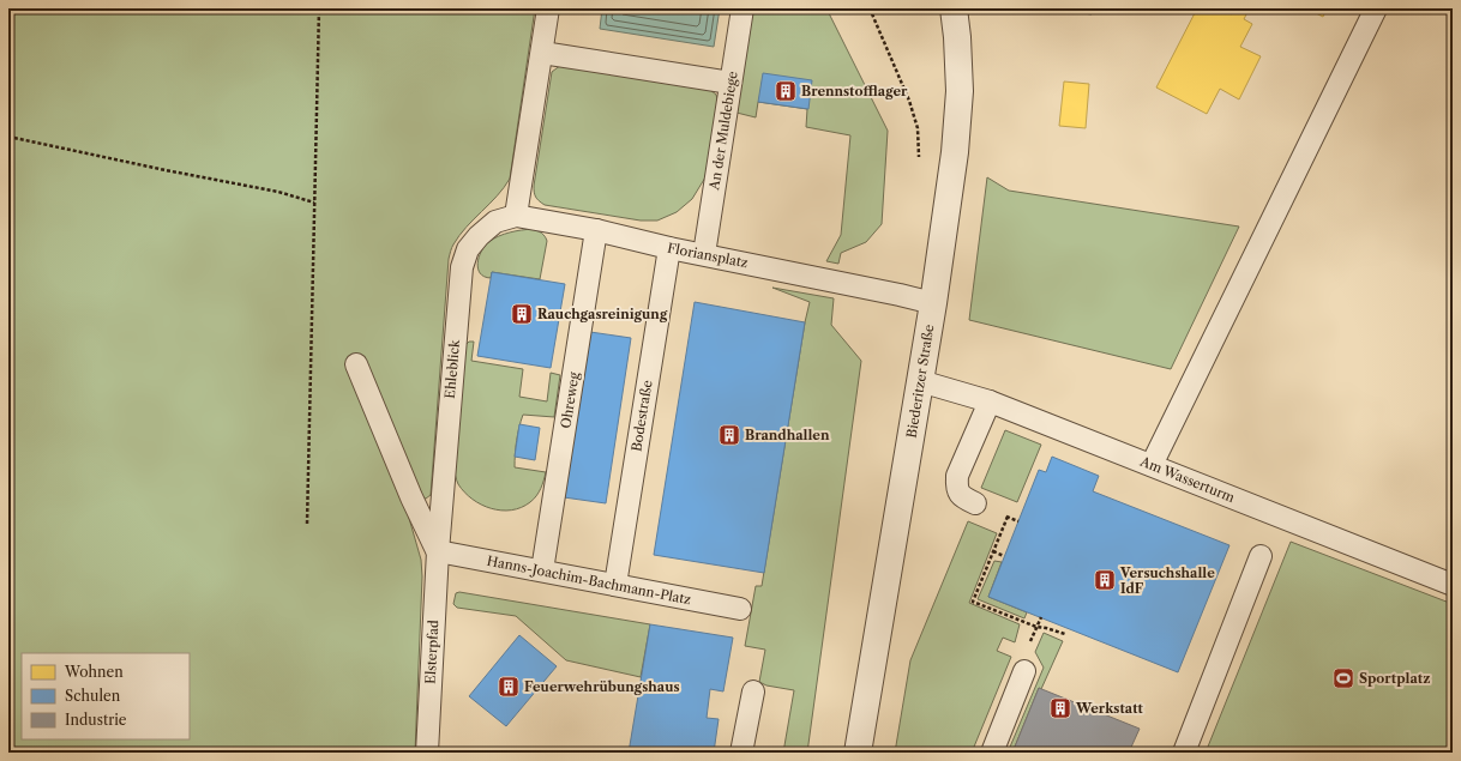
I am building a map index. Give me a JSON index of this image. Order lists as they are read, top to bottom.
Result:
{
  "streets": {
    "street": ["Biederitzer Straße"],
    "lane": [
      "An der Muldebiege",
      "Floriansplatz",
      "Ehleblick",
      "Ohreweg",
      "Bodestraße",
      "Am Wasserturm",
      "Hanns-Joachim-Bachmann-Platz",
      "Elsterpfad"
    ]
  },
  "crossings": [
    ["An der Muldebiege", "Floriansplatz"],
    ["Floriansplatz", "Ehleblick"],
    ["Floriansplatz", "Biederitzer Straße"],
    ["Floriansplatz", "Ohreweg"],
    ["Floriansplatz", "Bodestraße"],
    ["Ehleblick", "Hanns-Joachim-Bachmann-Platz"],
    ["Ehleblick", "Elsterpfad"],
    ["Biederitzer Straße", "Am Wasserturm"],
    ["Ohreweg", "Hanns-Joachim-Bachmann-Platz"],
    ["Bodestraße", "Hanns-Joachim-Bachmann-Platz"],
    ["Hanns-Joachim-Bachmann-Platz", "Elsterpfad"]
  ],
  "places": {
    "building": [
      "Brennstofflager",
      "Rauchgasreinigung",
      "Brandhallen",
      "Versuchshalle IdF",
      "Feuerwehrübungshaus",
      "Werkstatt"
    ],
    "sports": ["Sportplatz"]
  },
  "legend": ["Wohnen", "Schulen", "Industrie"]
}
